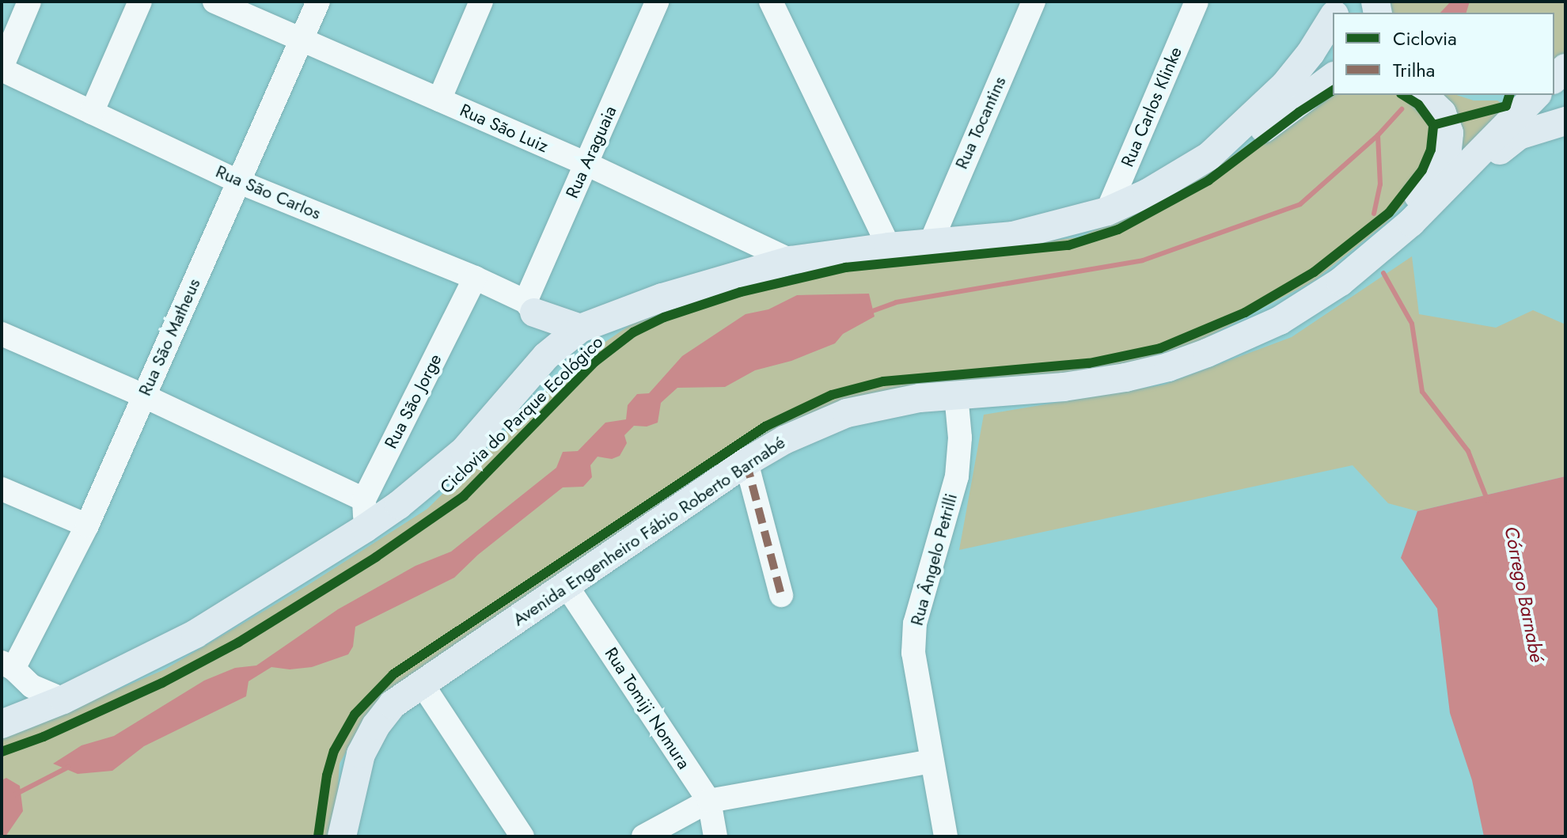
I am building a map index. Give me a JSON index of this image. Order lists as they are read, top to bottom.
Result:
{
  "streets": {
    "main road": ["Avenida Engenheiro Fábio Roberto Barnabé"],
    "street": [
      "Rua Carlos Klinke",
      "Rua Tocantins",
      "Rua São Luiz",
      "Rua Araguaia",
      "Rua São Carlos",
      "Rua São Matheus",
      "Rua São Jorge",
      "Rua Ângelo Petrilli",
      "Rua Tomiji Nomura"
    ],
    "cycle path": ["Ciclovia do Parque Ecológico"]
  },
  "crossings": [
    ["Rua São Luiz", "Rua Araguaia"],
    ["Rua São Luiz", "Rua São Matheus"],
    ["Rua Araguaia", "Rua São Carlos"],
    ["Rua São Carlos", "Rua São Matheus"],
    ["Rua São Carlos", "Rua São Jorge"],
    ["Avenida Engenheiro Fábio Roberto Barnabé", "Rua Ângelo Petrilli"],
    ["Avenida Engenheiro Fábio Roberto Barnabé", "Rua Tomiji Nomura"]
  ],
  "water": ["Córrego Barnabé"],
  "legend": ["Ciclovia", "Trilha"]
}
